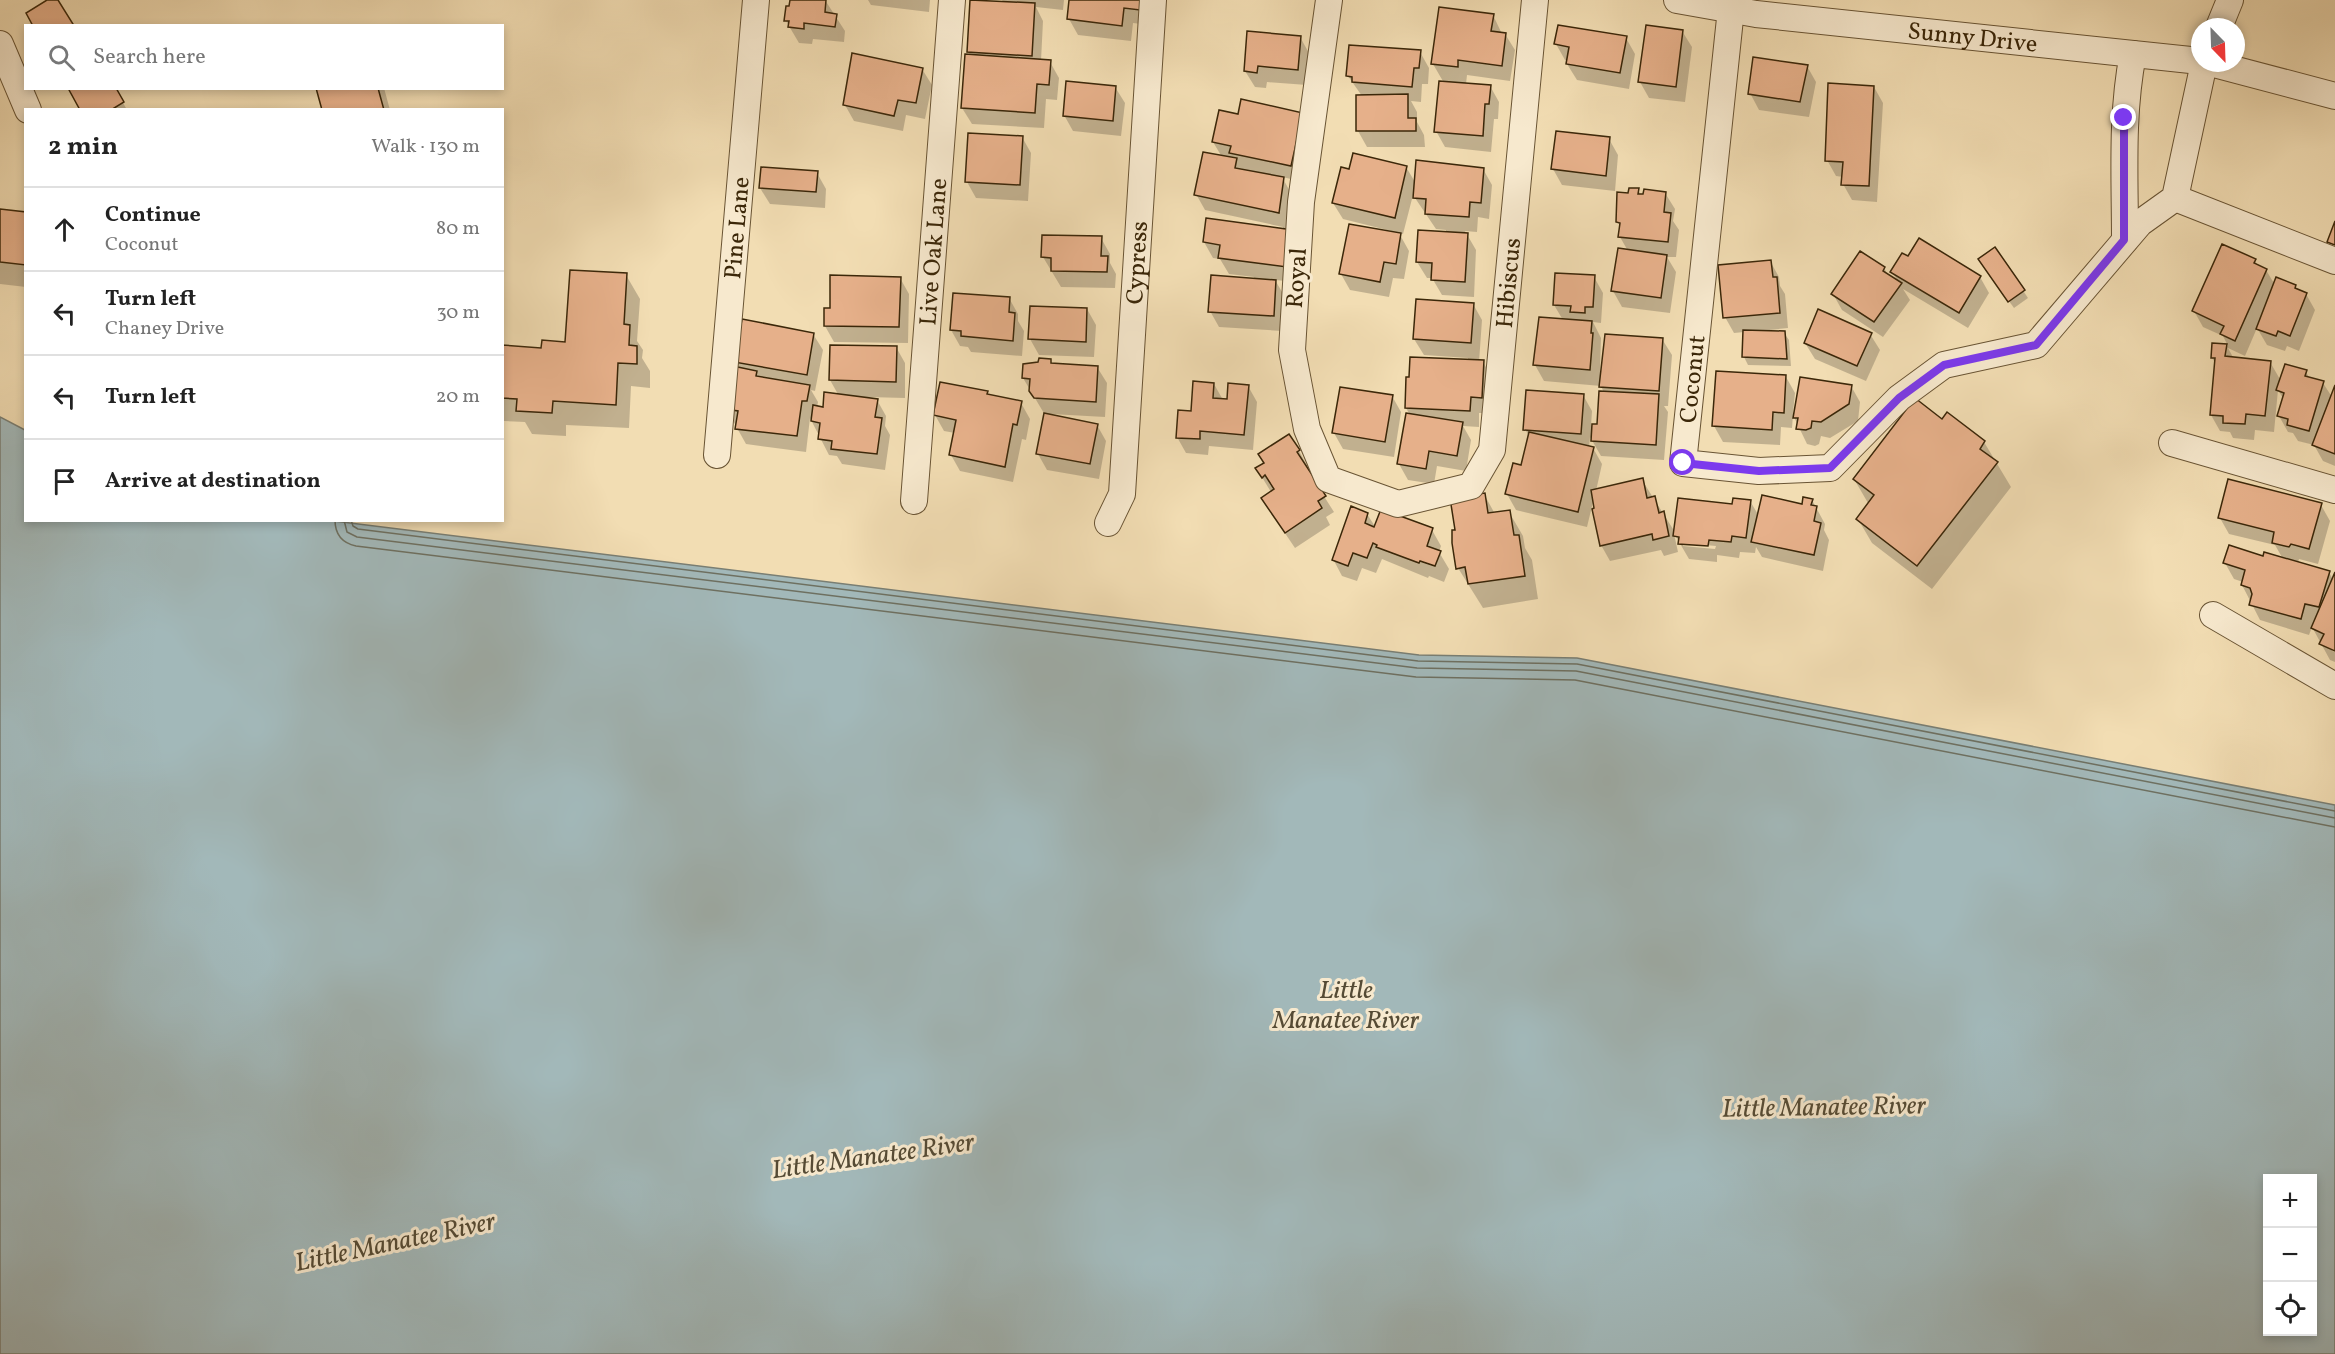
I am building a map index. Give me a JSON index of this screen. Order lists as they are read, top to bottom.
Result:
{
  "streets": {
    "street": [
      "Sunny Drive",
      "Pine Lane",
      "Live Oak Lane",
      "Cypress",
      "Royal",
      "Hibiscus",
      "Coconut"
    ]
  },
  "crossings": [
    ["Sunny Drive", "Coconut"],
    ["Royal", "Hibiscus"]
  ],
  "water": ["Little Manatee River"],
  "north": "bottom right",
  "page": {
    "search": "Search here",
    "heading": ["2 min", "Walk · 130 m"],
    "list": [
      ["Continue", "Coconut", "80 m"],
      ["Turn left", "Chaney Drive", "30 m"],
      ["Turn left", "20 m"],
      "Arrive at destination"
    ],
    "map_buttons": ["+", "−"]
  }
}
